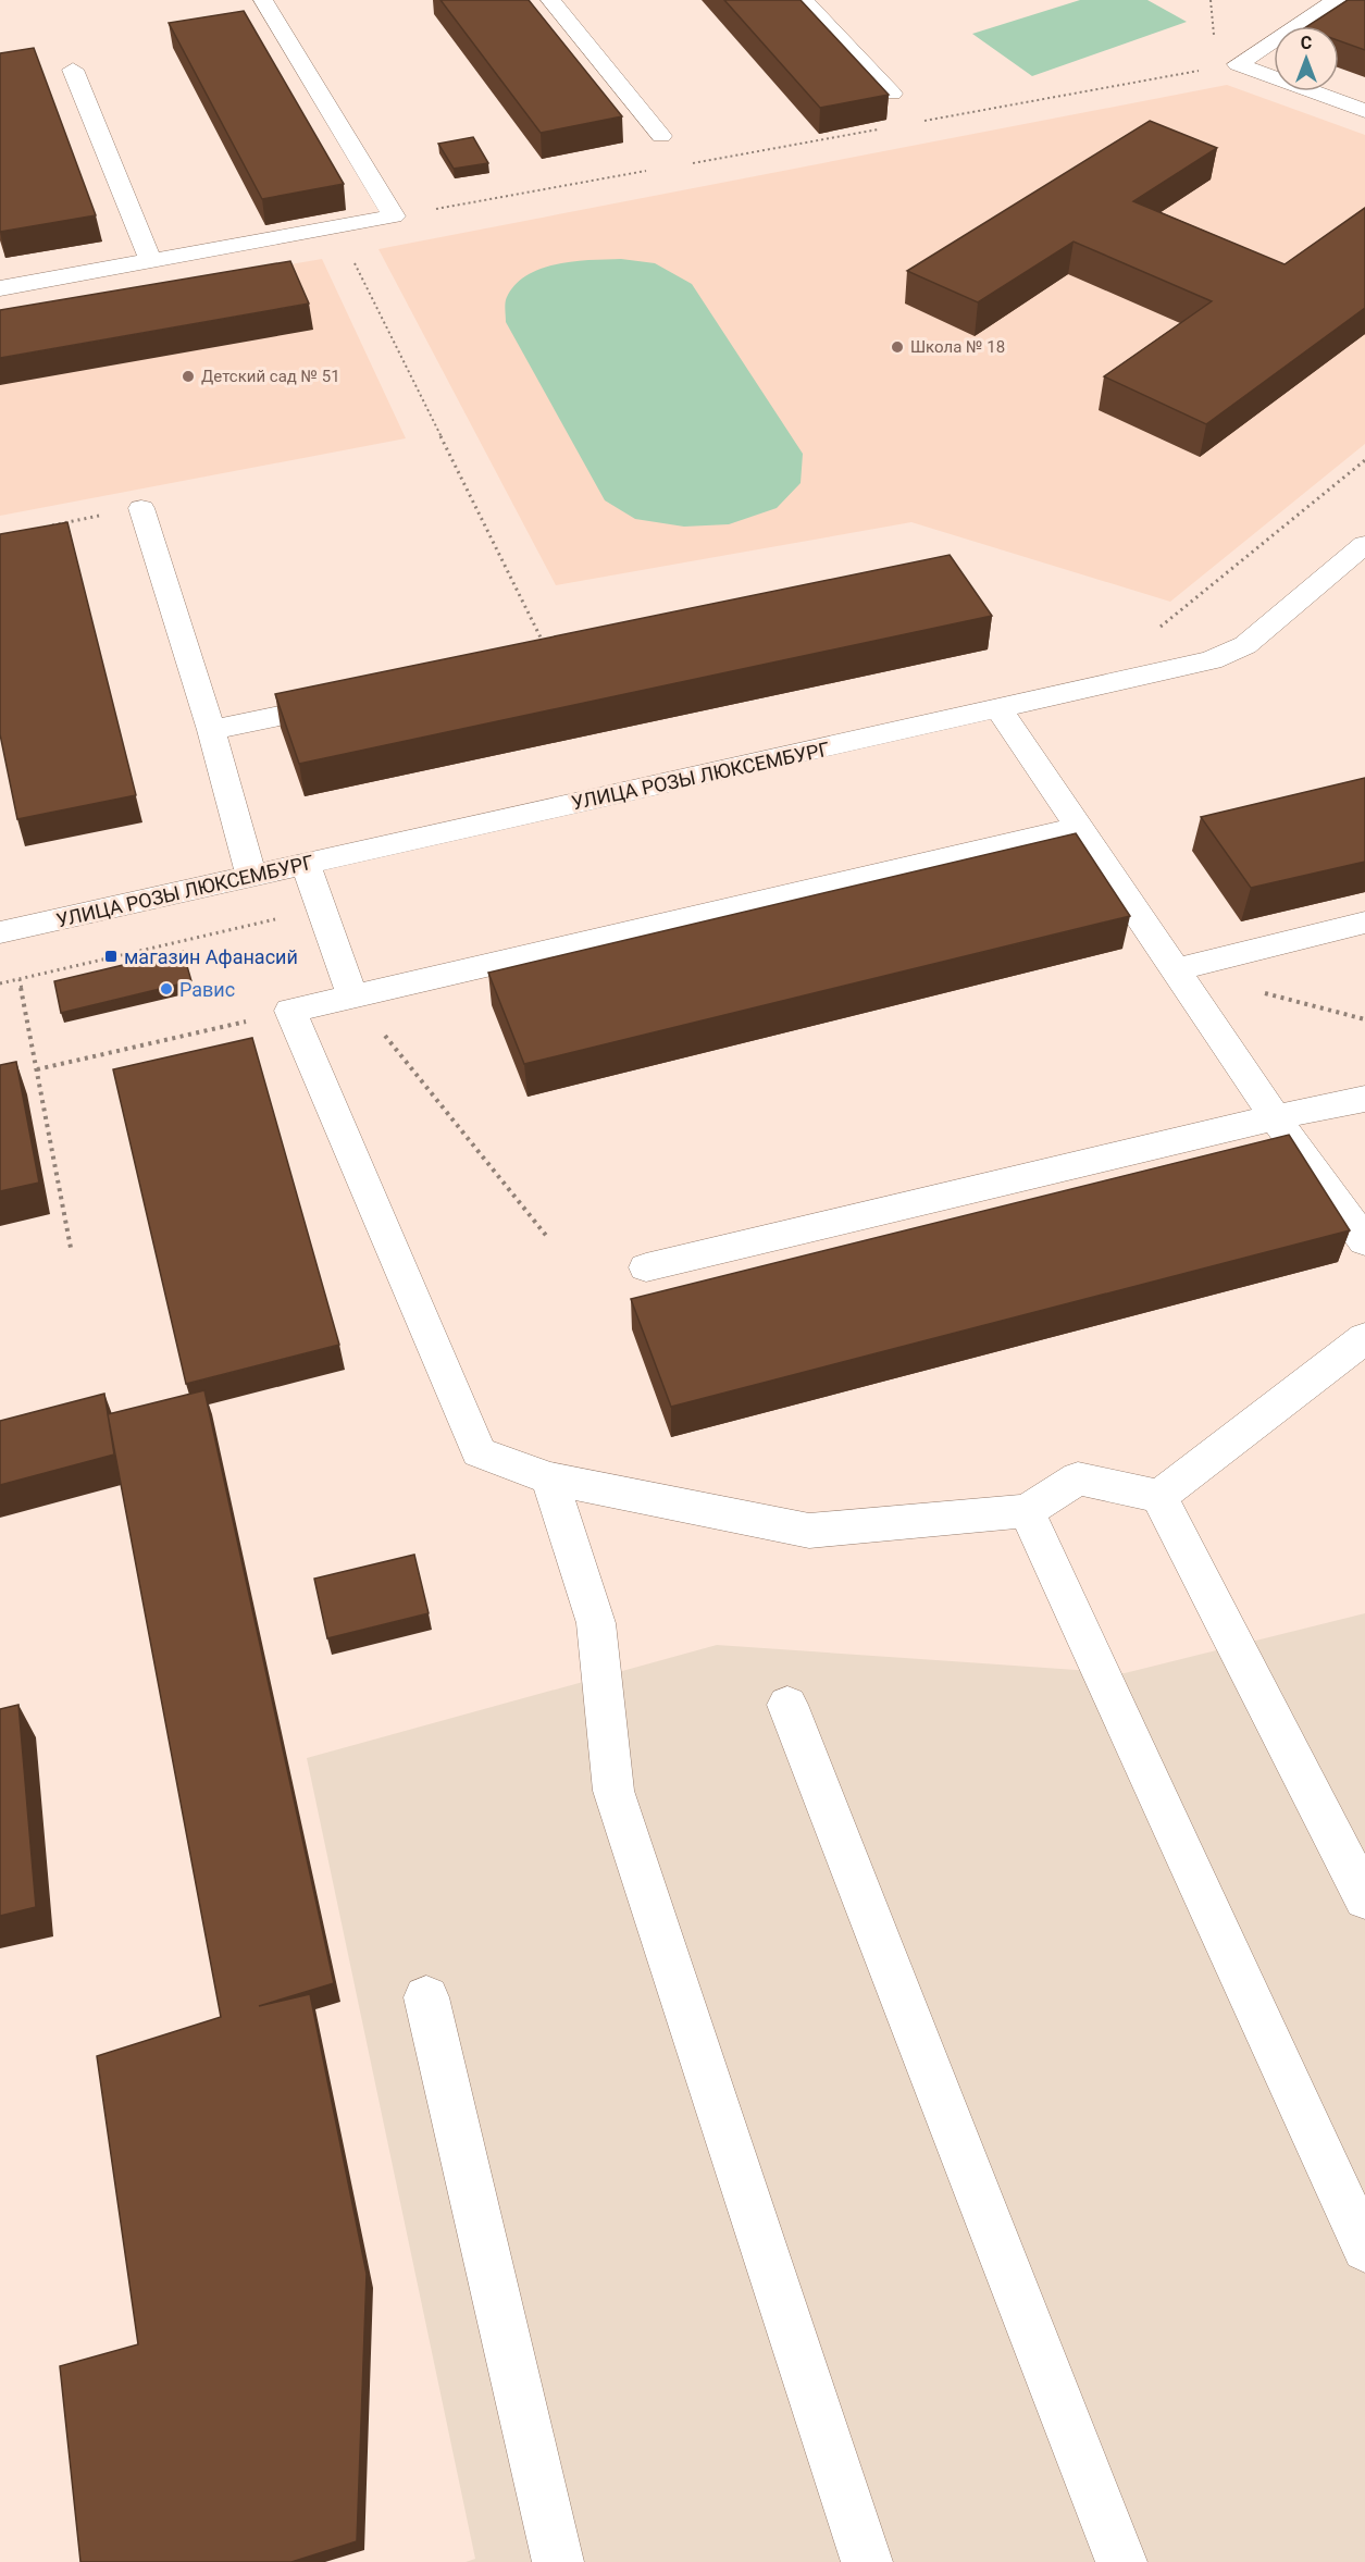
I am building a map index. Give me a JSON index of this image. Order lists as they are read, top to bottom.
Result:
{
  "streets": {
    "street": ["УЛИЦА РОЗЫ ЛЮКСЕМБУРГ"]
  },
  "places": {
    "other": ["Школа № 18", "Детский сад № 51", "Равис"],
    "transit": ["магазин Афанасий"]
  },
  "north": "top"
}
